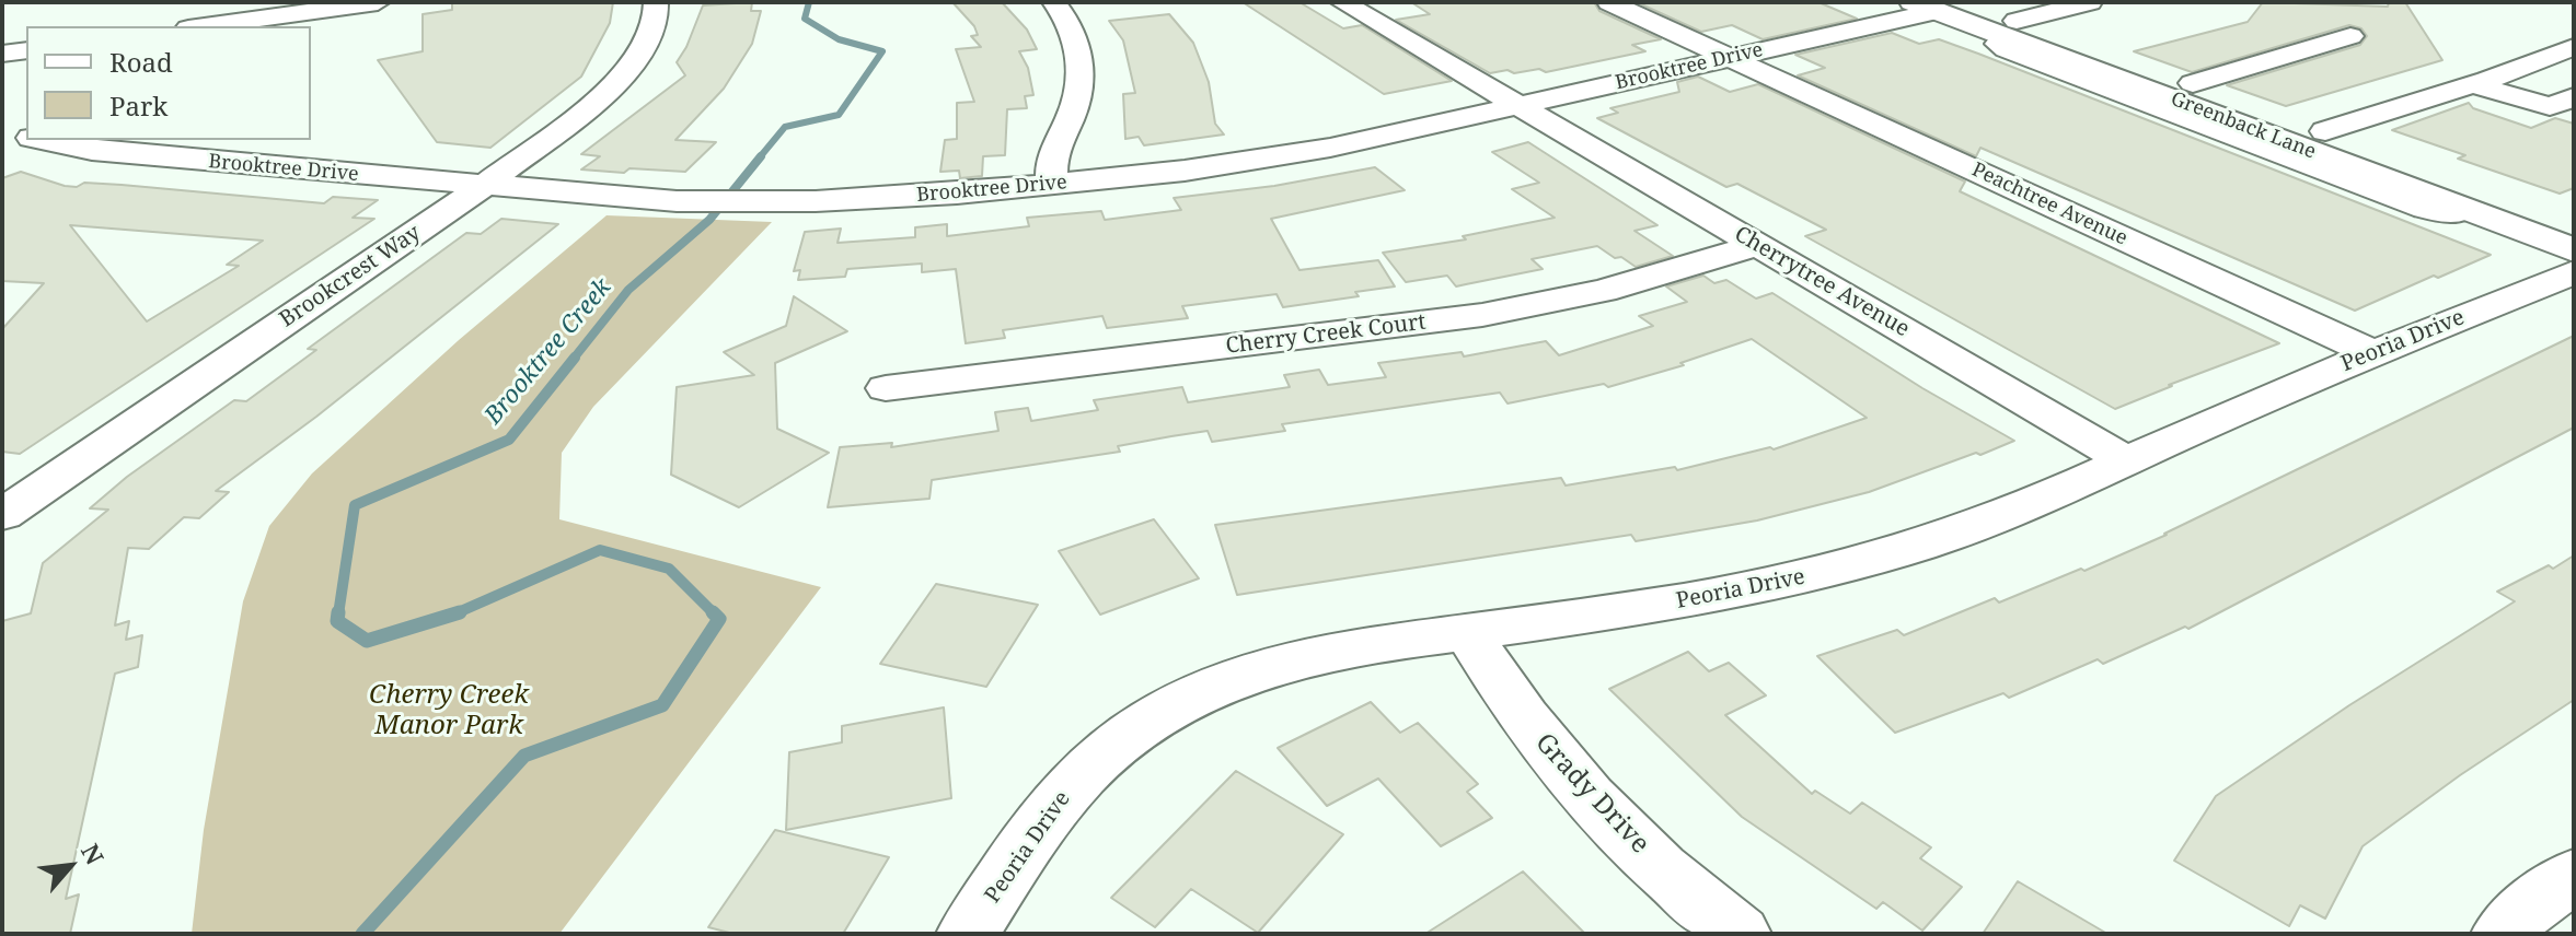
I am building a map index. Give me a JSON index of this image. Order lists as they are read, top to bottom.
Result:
{
  "streets": {
    "main road": ["Greenback Lane"],
    "street": [
      "Brooktree Drive",
      "Peachtree Avenue",
      "Brookcrest Way",
      "Cherrytree Avenue",
      "Cherry Creek Court",
      "Peoria Drive",
      "Grady Drive"
    ]
  },
  "crossings": [
    ["Brooktree Drive", "Greenback Lane"],
    ["Brooktree Drive", "Peachtree Avenue"],
    ["Brooktree Drive", "Brookcrest Way"],
    ["Brooktree Drive", "Cherrytree Avenue"],
    ["Peachtree Avenue", "Peoria Drive"],
    ["Cherrytree Avenue", "Cherry Creek Court"],
    ["Cherrytree Avenue", "Peoria Drive"],
    ["Peoria Drive", "Grady Drive"]
  ],
  "water": ["Brooktree Creek"],
  "parks": ["Cherry Creek Manor Park"],
  "legend": ["Road", "Park"],
  "north": "top right"
}
